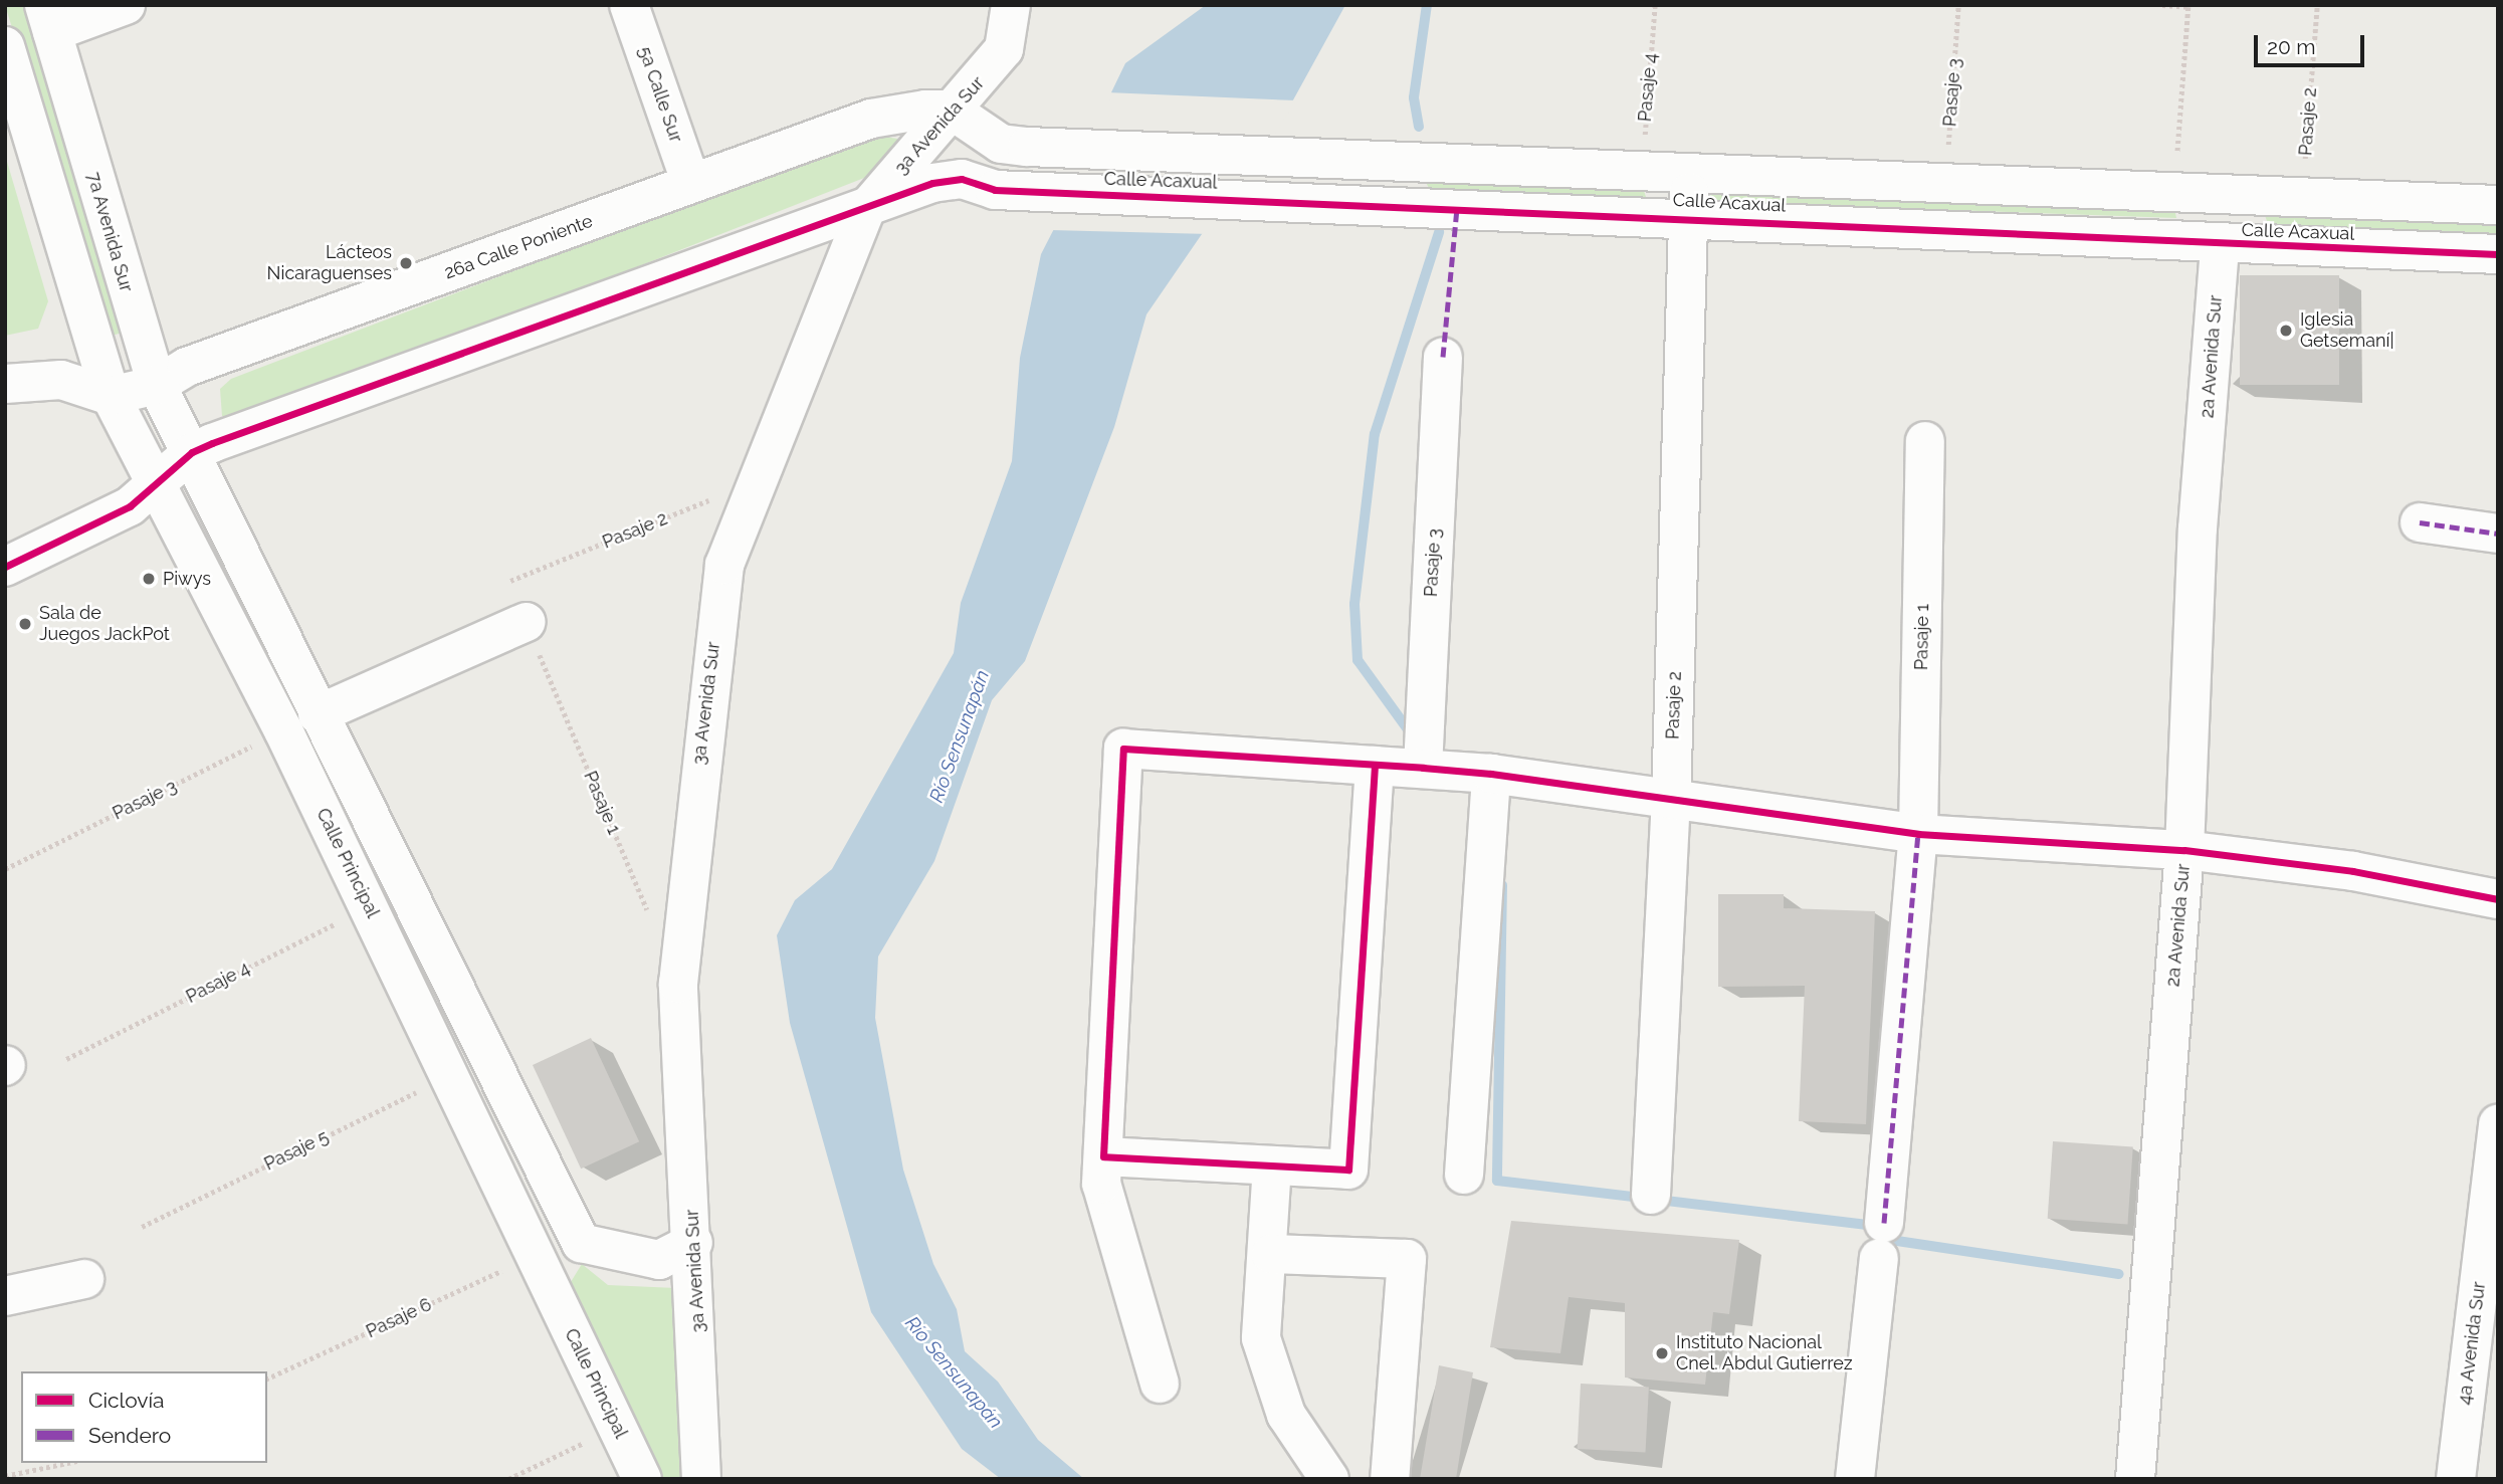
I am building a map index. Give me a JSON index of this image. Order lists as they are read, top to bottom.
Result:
{
  "streets": {
    "street": [
      "Pasaje 3",
      "5a Calle Sur",
      "Pasaje 2",
      "3a Avenida Sur",
      "Calle Acaxual",
      "7a Avenida Sur",
      "26a Calle Poniente",
      "2a Avenida Sur",
      "Pasaje 1",
      "Calle Principal",
      "4a Avenida Sur"
    ],
    "path": ["Pasaje 4", "Pasaje 5", "Pasaje 6"]
  },
  "crossings": [
    ["Pasaje 4", "Calle Acaxual"],
    ["Pasaje 4", "Calle Principal"],
    ["Pasaje 3", "Calle Acaxual"],
    ["Pasaje 3", "Calle Principal"],
    ["5a Calle Sur", "26a Calle Poniente"],
    ["Pasaje 2", "3a Avenida Sur"],
    ["Pasaje 2", "Calle Acaxual"],
    ["3a Avenida Sur", "Calle Acaxual"],
    ["3a Avenida Sur", "26a Calle Poniente"],
    ["Calle Acaxual", "26a Calle Poniente"],
    ["Calle Acaxual", "2a Avenida Sur"],
    ["7a Avenida Sur", "26a Calle Poniente"],
    ["Calle Principal", "Pasaje 5"],
    ["Calle Principal", "Pasaje 6"]
  ],
  "water": ["Río Sensunapán"],
  "places": [
    "Lácteos Nicaraguenses",
    "Iglesia Getsemaní|",
    "Piwys",
    "Sala de Juegos JackPot",
    "Instituto Nacional Cnel. Abdul Gutierrez"
  ],
  "legend": ["Ciclovía", "Sendero"],
  "scale_bar": "20 m"
}
